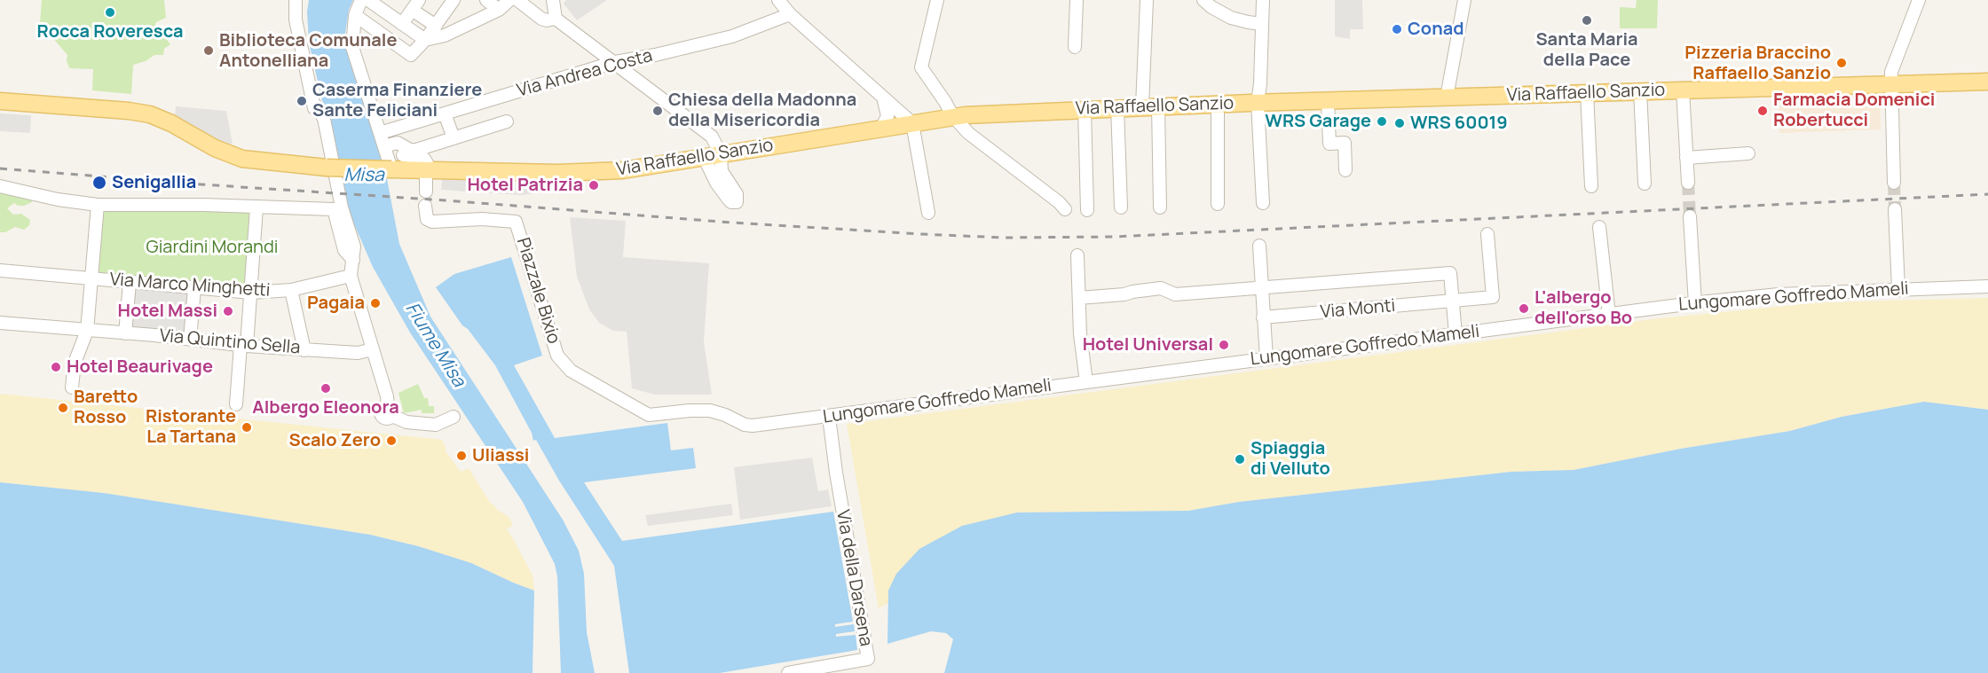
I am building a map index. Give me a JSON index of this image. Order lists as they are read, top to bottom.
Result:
{
  "streets": {
    "main road": ["Via Raffaello Sanzio"],
    "street": [
      "Via Andrea Costa",
      "Via Marco Minghetti",
      "Piazzale Bixio",
      "Lungomare Goffredo Mameli",
      "Via Monti",
      "Via Quintino Sella",
      "Via della Darsena"
    ]
  },
  "crossings": [
    ["Piazzale Bixio", "Lungomare Goffredo Mameli"],
    ["Lungomare Goffredo Mameli", "Via della Darsena"]
  ],
  "water": ["Misa", "Fiume Misa"],
  "parks": ["Giardini Morandi"],
  "places": [
    "Rocca Roveresca",
    "Santa Maria della Pace",
    "Conad",
    "Biblioteca Comunale Antonelliana",
    "Pizzeria Braccino Raffaello Sanzio",
    "Caserma Finanziere Sante Feliciani",
    "Chiesa della Madonna della Misericordia",
    "Farmacia Domenici Robertucci",
    "WRS Garage",
    "WRS 60019",
    "Senigallia",
    "Hotel Patrizia",
    "Pagaia",
    "L'albergo dell'orso Bo",
    "Hotel Massi",
    "Hotel Universal",
    "Hotel Beaurivage",
    "Albergo Eleonora",
    "Baretto Rosso",
    "Ristorante La Tartana",
    "Scalo Zero",
    "Uliassi",
    "Spiaggia di Velluto"
  ]
}
